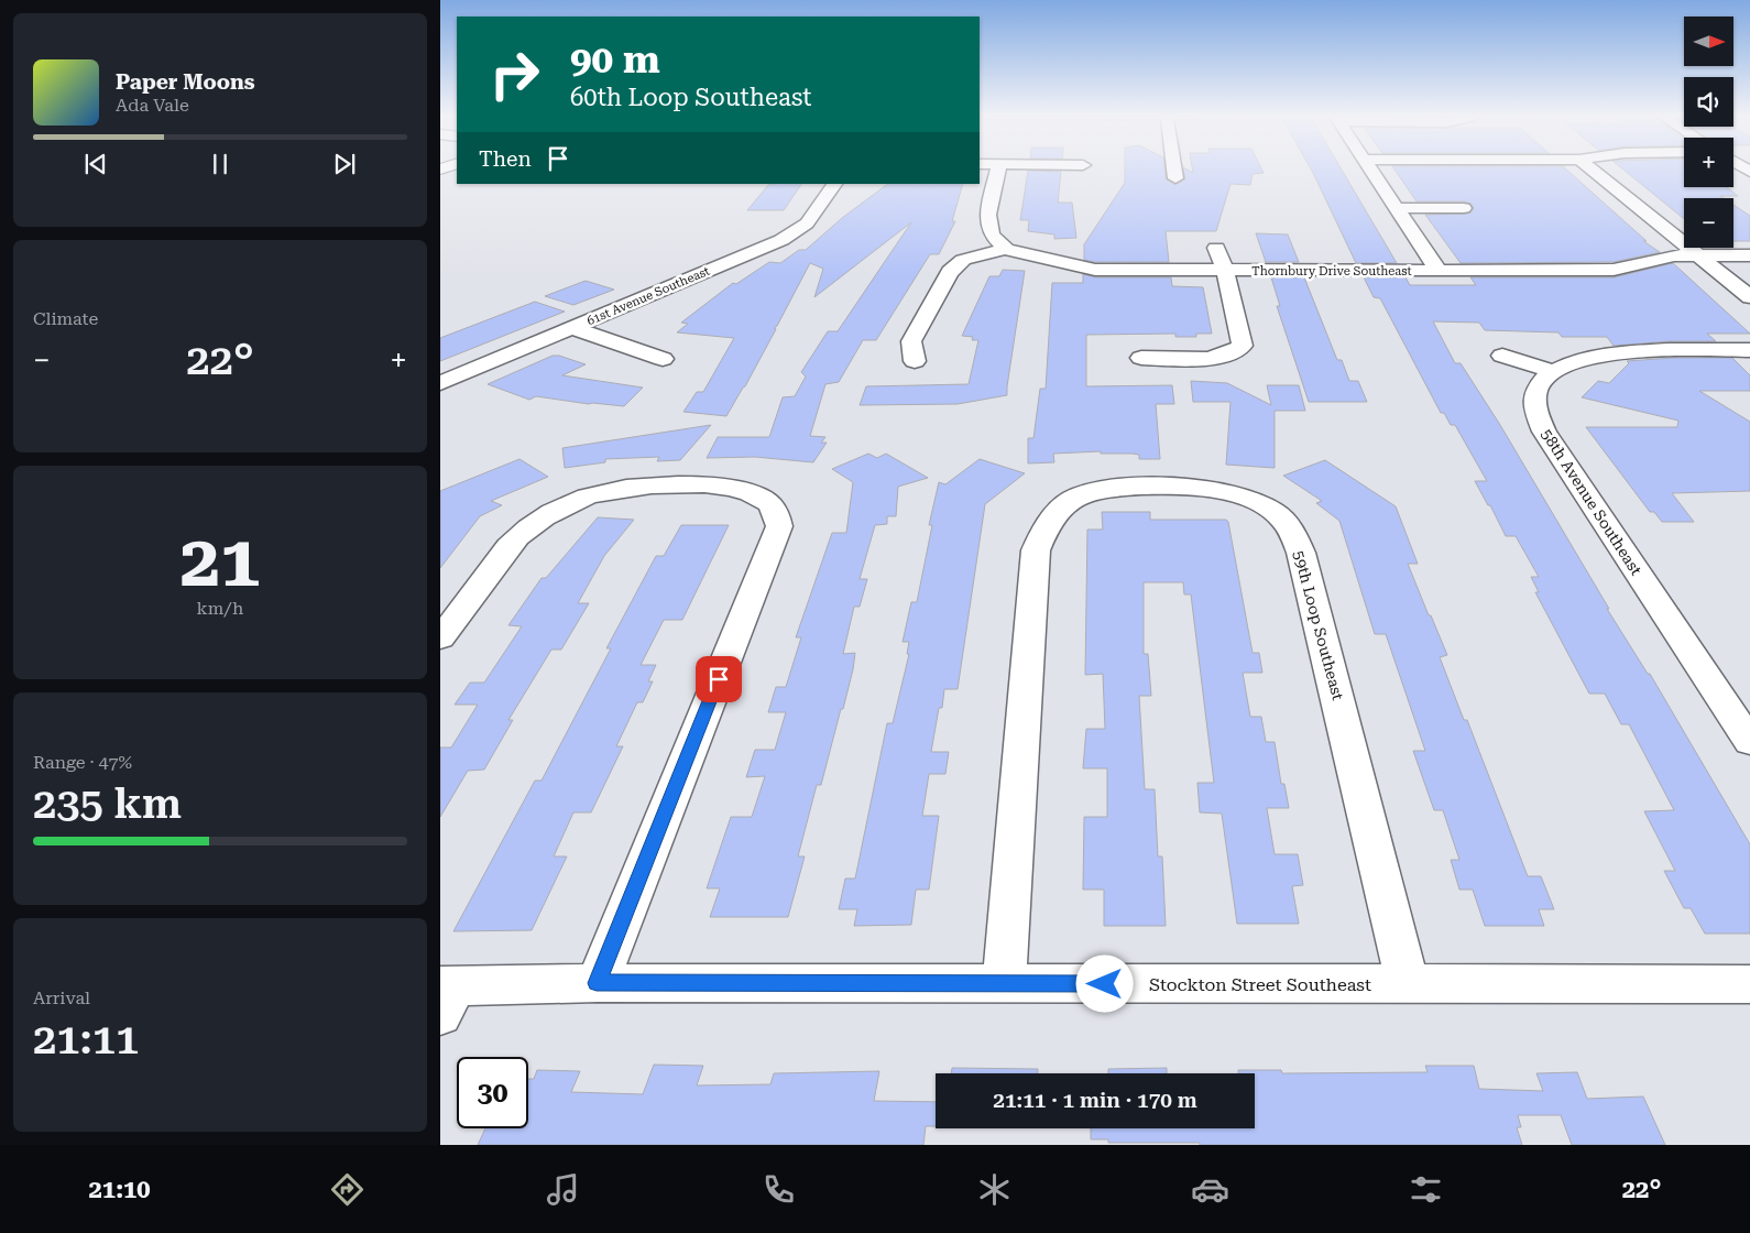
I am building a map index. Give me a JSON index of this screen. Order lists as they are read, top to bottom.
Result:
{
  "streets": {
    "street": [
      "Thornbury Drive Southeast",
      "61st Avenue Southeast",
      "58th Avenue Southeast",
      "59th Loop Southeast",
      "Stockton Street Southeast"
    ]
  },
  "crossings": [
    ["59th Loop Southeast", "Stockton Street Southeast"]
  ],
  "north": "right",
  "page": {
    "map_buttons": ["+", "−"],
    "turn": ["90 m", "60th Loop Southeast"],
    "song": ["Paper Moons", "Ada Vale"],
    "then": "Then",
    "tile": [
      "Climate",
      ["21", "km/h"],
      ["Range · 47%", "235 km"],
      ["Arrival", "21:11"]
    ],
    "heat": ["−", "22°", "+"],
    "limit": "30",
    "trip": "21:11 · 1 min · 170 m",
    "tabs": ["21:10", "22°"]
  }
}
